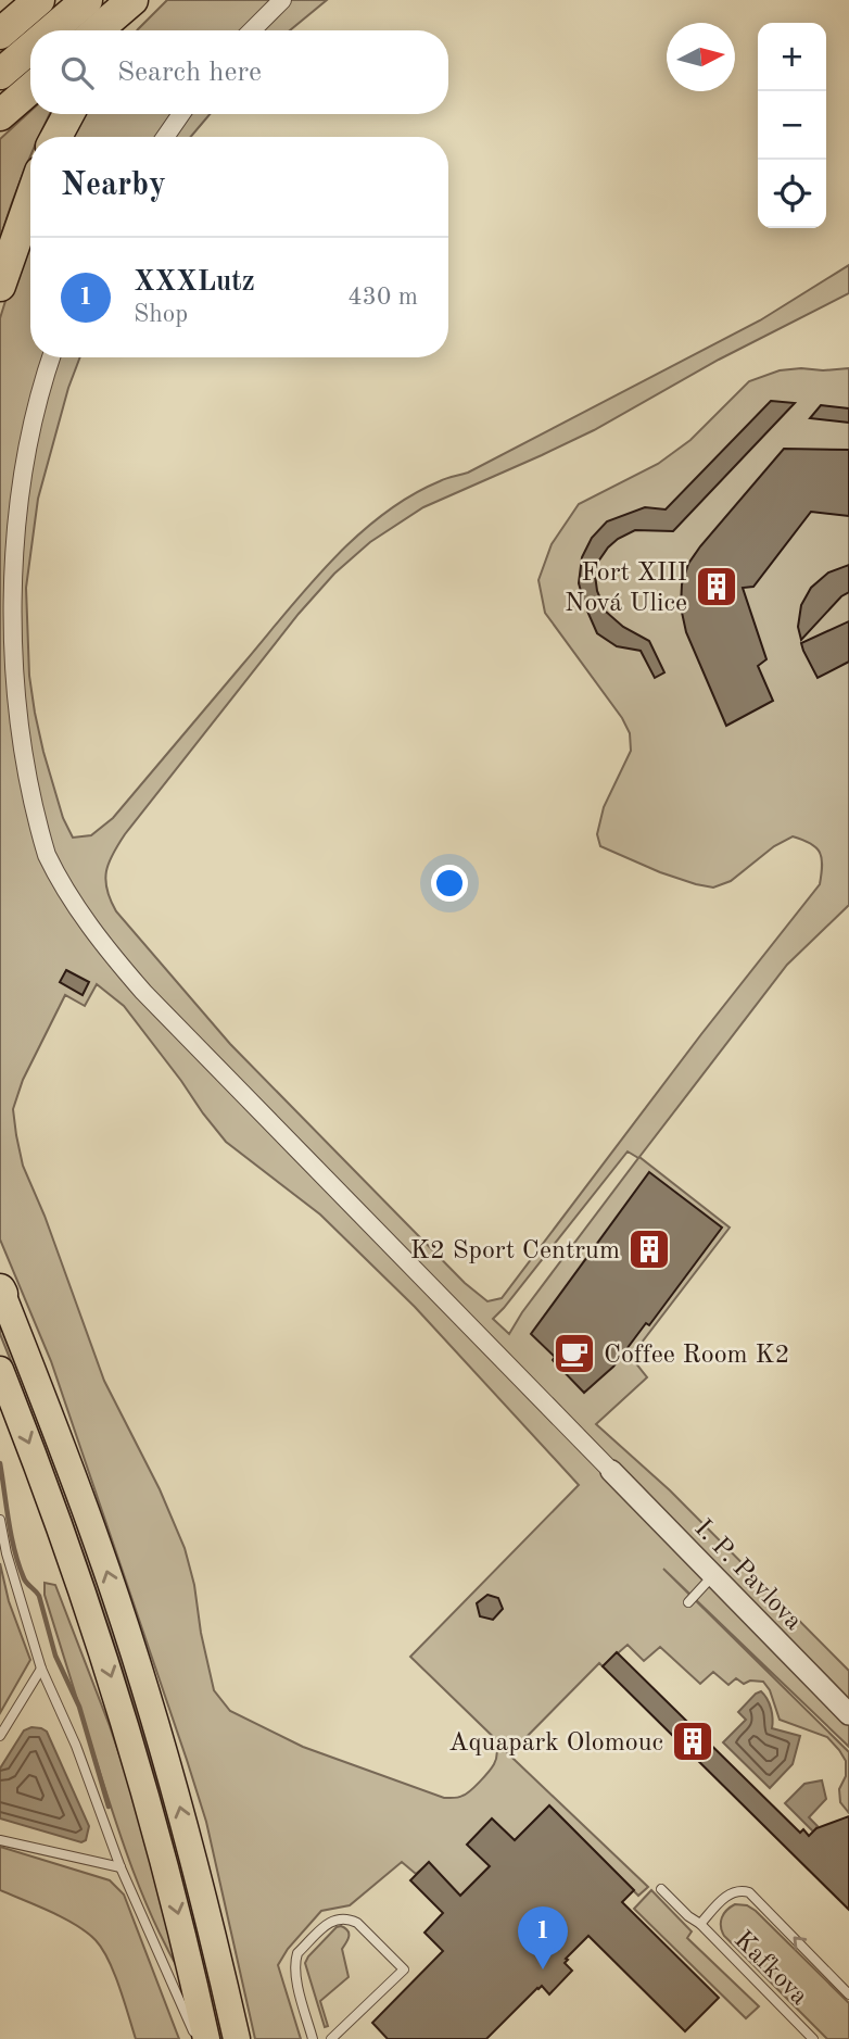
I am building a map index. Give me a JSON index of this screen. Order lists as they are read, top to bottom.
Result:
{
  "streets": {
    "street": ["I. P. Pavlova"],
    "lane": ["Kafkova"]
  },
  "places": {
    "building": ["Fort XIII Nová Ulice", "K2 Sport Centrum", "Aquapark Olomouc"],
    "cafe": ["Coffee Room K2"]
  },
  "north": "right",
  "page": {
    "map_buttons": ["+", "−"],
    "search": "Search here",
    "heading": "Nearby",
    "list": [
      {
        "mark": "1",
        "name": "XXXLutz",
        "note": "Shop",
        "value": "430 m"
      }
    ],
    "pins": "1"
  }
}
